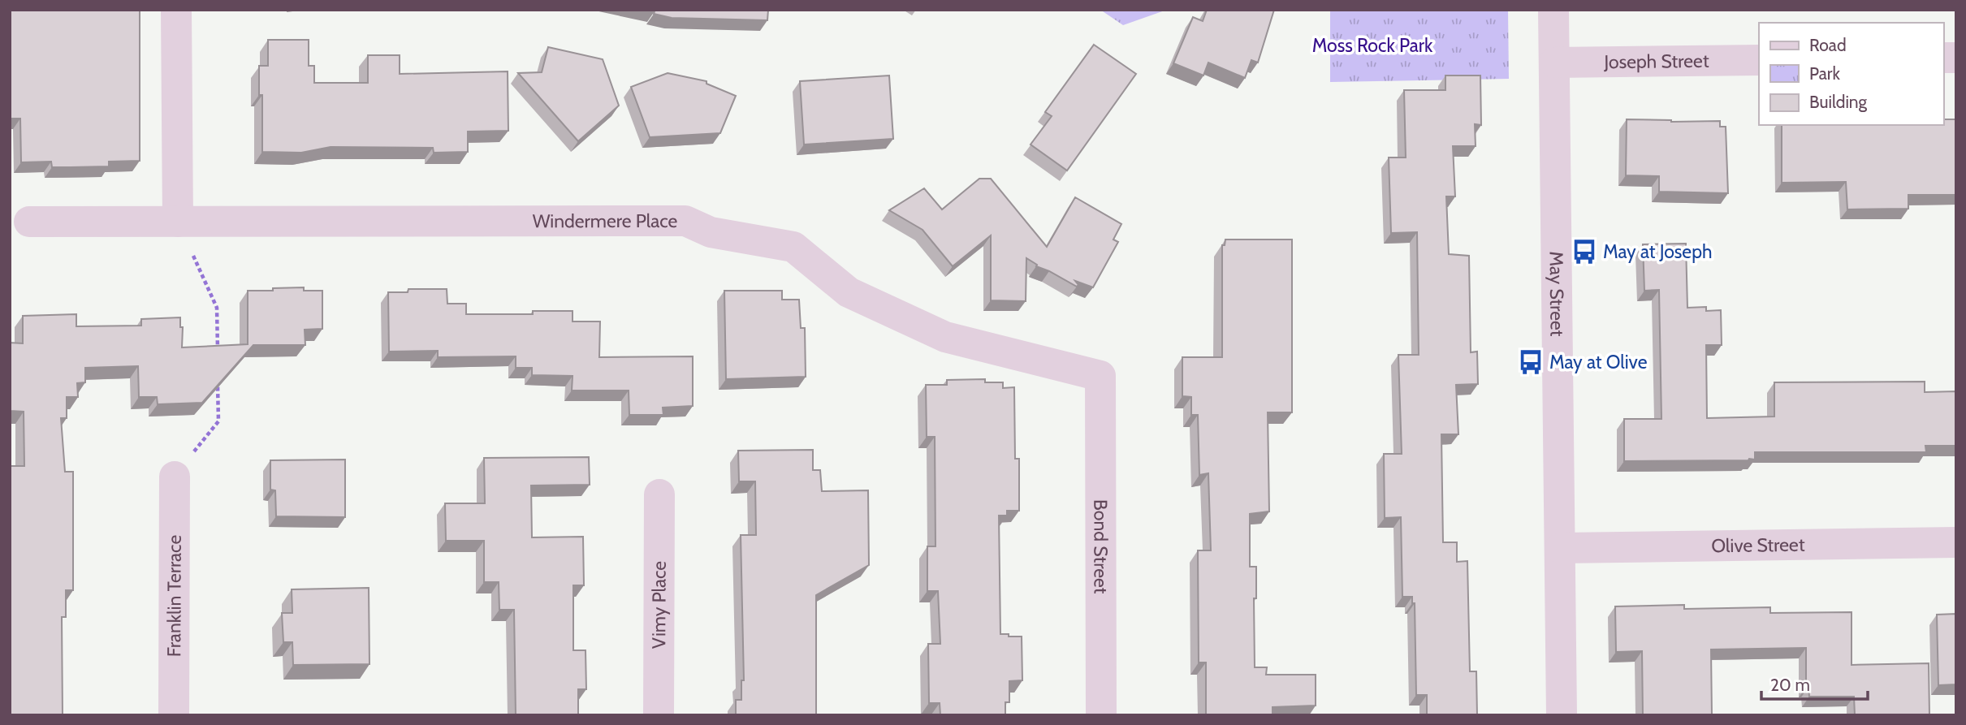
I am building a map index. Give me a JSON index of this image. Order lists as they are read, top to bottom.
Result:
{
  "streets": {
    "street": [
      "Joseph Street",
      "Windermere Place",
      "May Street",
      "Bond Street",
      "Olive Street",
      "Franklin Terrace",
      "Vimy Place"
    ]
  },
  "crossings": [
    ["Joseph Street", "May Street"],
    ["Windermere Place", "Bond Street"],
    ["May Street", "Olive Street"]
  ],
  "parks": ["Moss Rock Park"],
  "places": {
    "bus stop": ["May at Joseph", "May at Olive"]
  },
  "legend": ["Road", "Park", "Building"],
  "scale_bar": "20 m"
}
